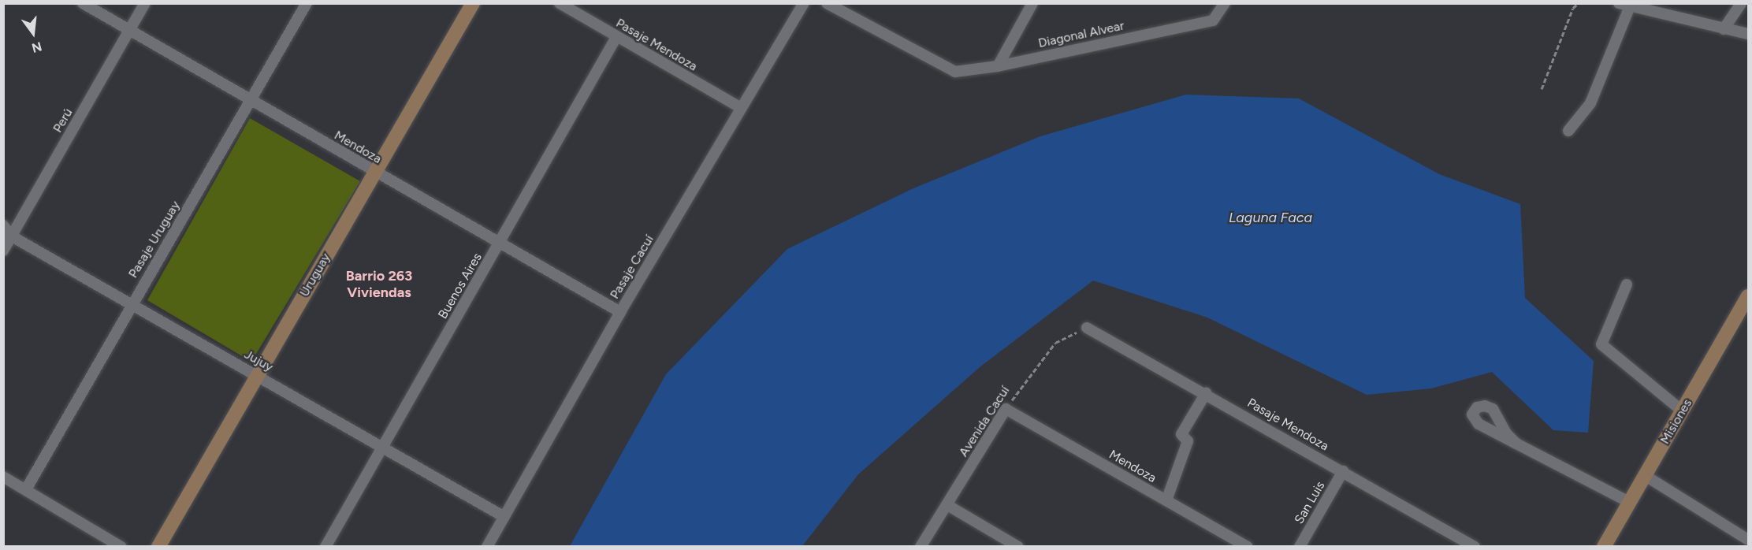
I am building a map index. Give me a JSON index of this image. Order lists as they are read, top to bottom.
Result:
{
  "streets": {
    "street": [
      "Diagonal Alvear",
      "Pasaje Mendoza",
      "Perú",
      "Mendoza",
      "Pasaje Uruguay",
      "Pasaje Cacuí",
      "Uruguay",
      "Buenos Aires",
      "Jujuy",
      "Avenida Cacuí",
      "Misiones",
      "San Luis"
    ]
  },
  "crossings": [
    ["Pasaje Mendoza", "Pasaje Cacuí"],
    ["Pasaje Mendoza", "Buenos Aires"],
    ["Pasaje Mendoza", "Avenida Cacuí"],
    ["Pasaje Mendoza", "San Luis"],
    ["Perú", "Mendoza"],
    ["Perú", "Jujuy"],
    ["Mendoza", "Pasaje Uruguay"],
    ["Mendoza", "Pasaje Cacuí"],
    ["Mendoza", "Uruguay"],
    ["Mendoza", "Buenos Aires"],
    ["Mendoza", "Avenida Cacuí"],
    ["Pasaje Uruguay", "Jujuy"],
    ["Pasaje Cacuí", "Jujuy"],
    ["Uruguay", "Jujuy"],
    ["Buenos Aires", "Jujuy"]
  ],
  "districts": ["Barrio 263 Viviendas"],
  "water": ["Laguna Faca"],
  "north": "bottom"
}
